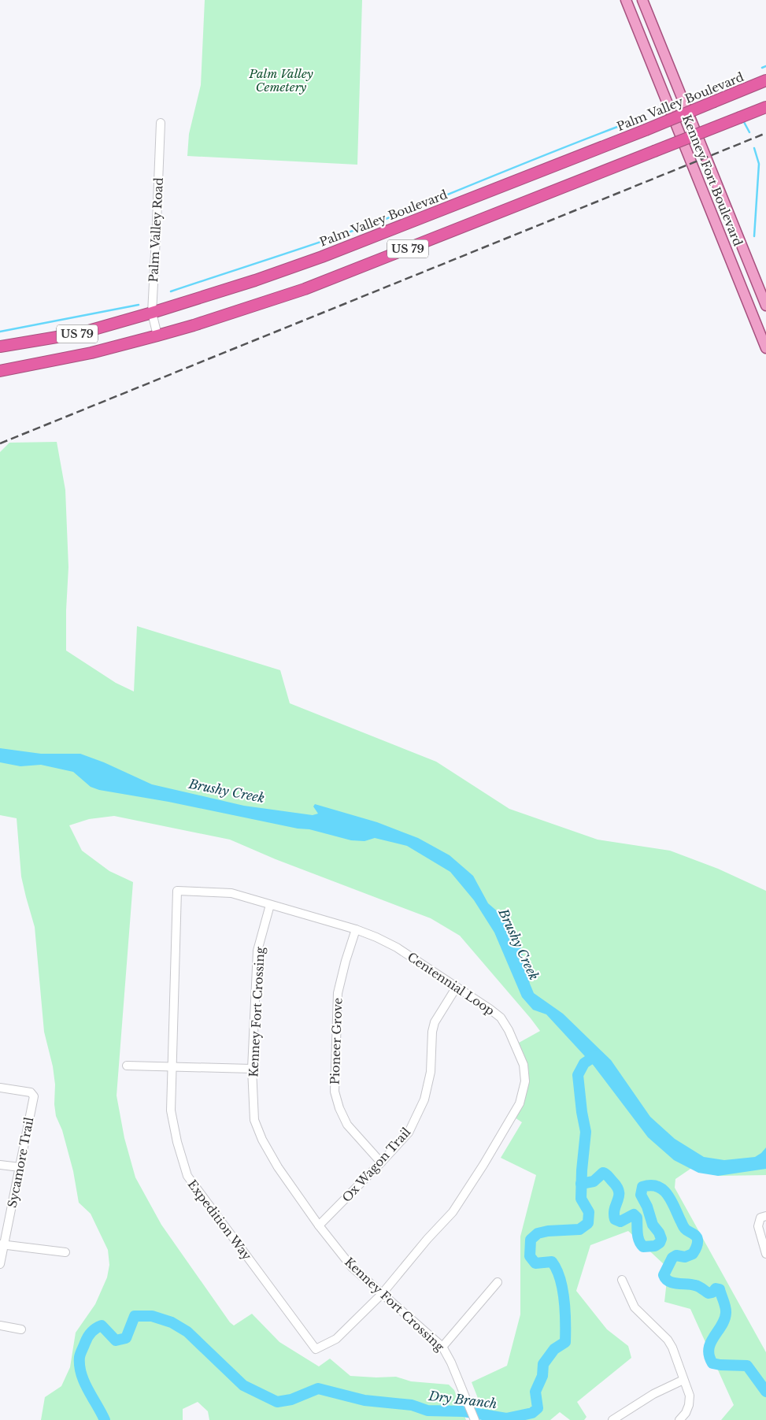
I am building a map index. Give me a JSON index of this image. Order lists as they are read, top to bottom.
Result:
{
  "streets": {
    "highway": ["Palm Valley Boulevard", "US 79"],
    "main road": ["Kenney Fort Boulevard"],
    "street": [
      "Palm Valley Road",
      "Centennial Loop",
      "Kenney Fort Crossing",
      "Pioneer Grove",
      "Sycamore Trail",
      "Ox Wagon Trail",
      "Expedition Way"
    ]
  },
  "crossings": [
    ["Palm Valley Boulevard", "Palm Valley Road"],
    ["Palm Valley Road", "US 79"],
    ["Centennial Loop", "Kenney Fort Crossing"],
    ["Centennial Loop", "Pioneer Grove"],
    ["Centennial Loop", "Ox Wagon Trail"],
    ["Centennial Loop", "Expedition Way"],
    ["Kenney Fort Crossing", "Ox Wagon Trail"],
    ["Kenney Fort Crossing", "Expedition Way"],
    ["Pioneer Grove", "Ox Wagon Trail"]
  ],
  "water": ["Brushy Creek", "Dry Branch"],
  "parks": ["Palm Valley Cemetery"]
}
